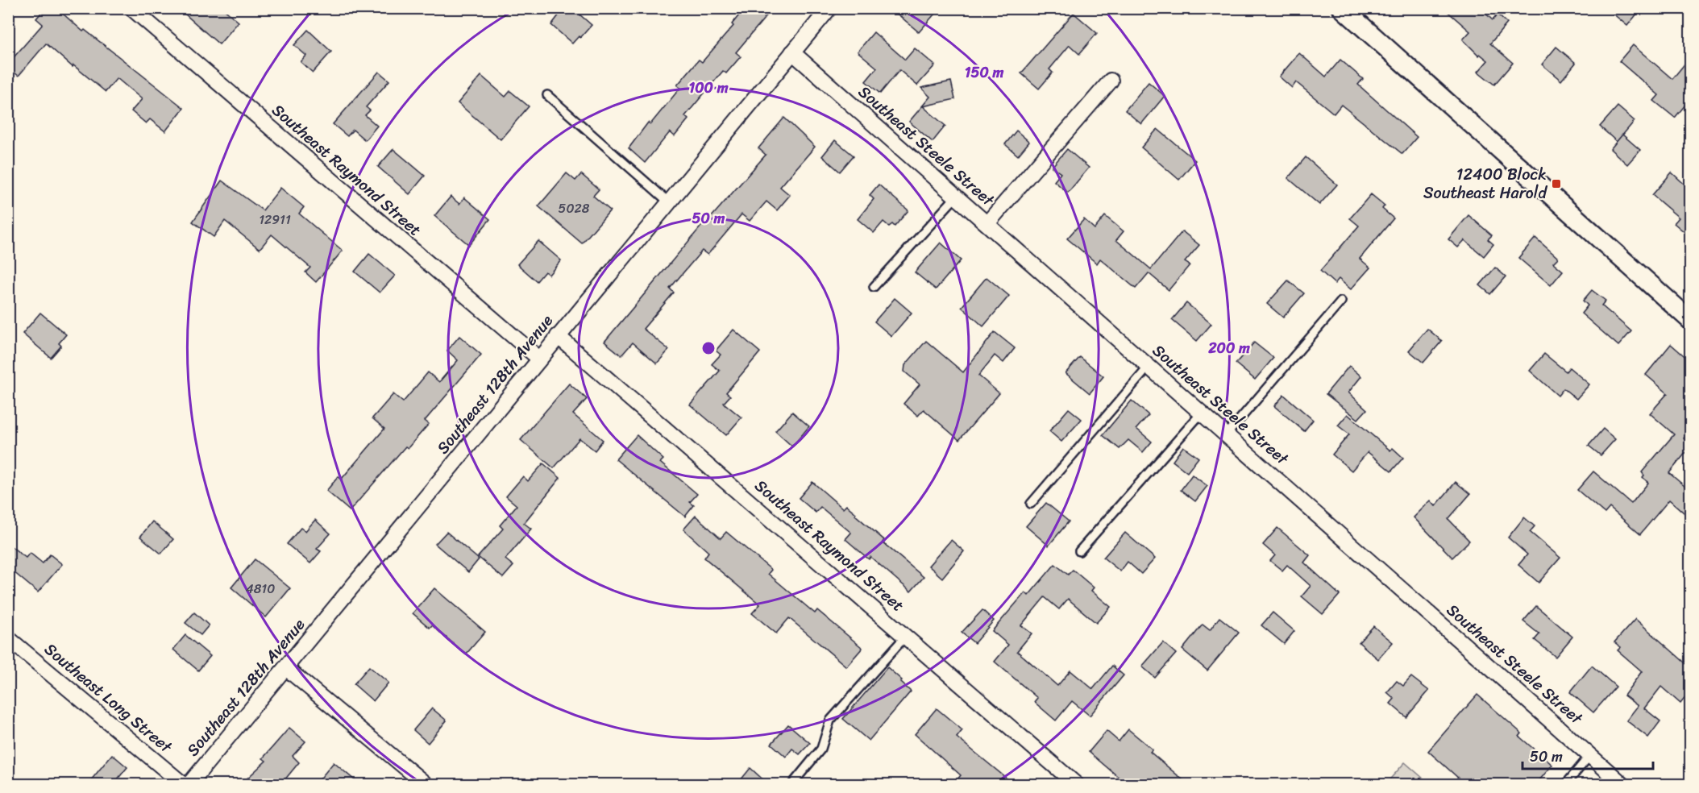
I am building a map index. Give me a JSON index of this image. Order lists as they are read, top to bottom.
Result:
{
  "streets": {
    "street": [
      "Southeast Steele Street",
      "Southeast Raymond Street",
      "Southeast 128th Avenue",
      "Southeast Long Street"
    ]
  },
  "crossings": [
    ["Southeast Steele Street", "Southeast 128th Avenue"],
    ["Southeast Raymond Street", "Southeast 128th Avenue"]
  ],
  "places": {
    "transit": ["12400 Block Southeast Harold"]
  },
  "house_numbers": ["5028", "12911", "4810"],
  "scale_bar": "50 m",
  "rings": [
    "150 m",
    "100 m",
    "50 m",
    "200 m"
  ]
}
